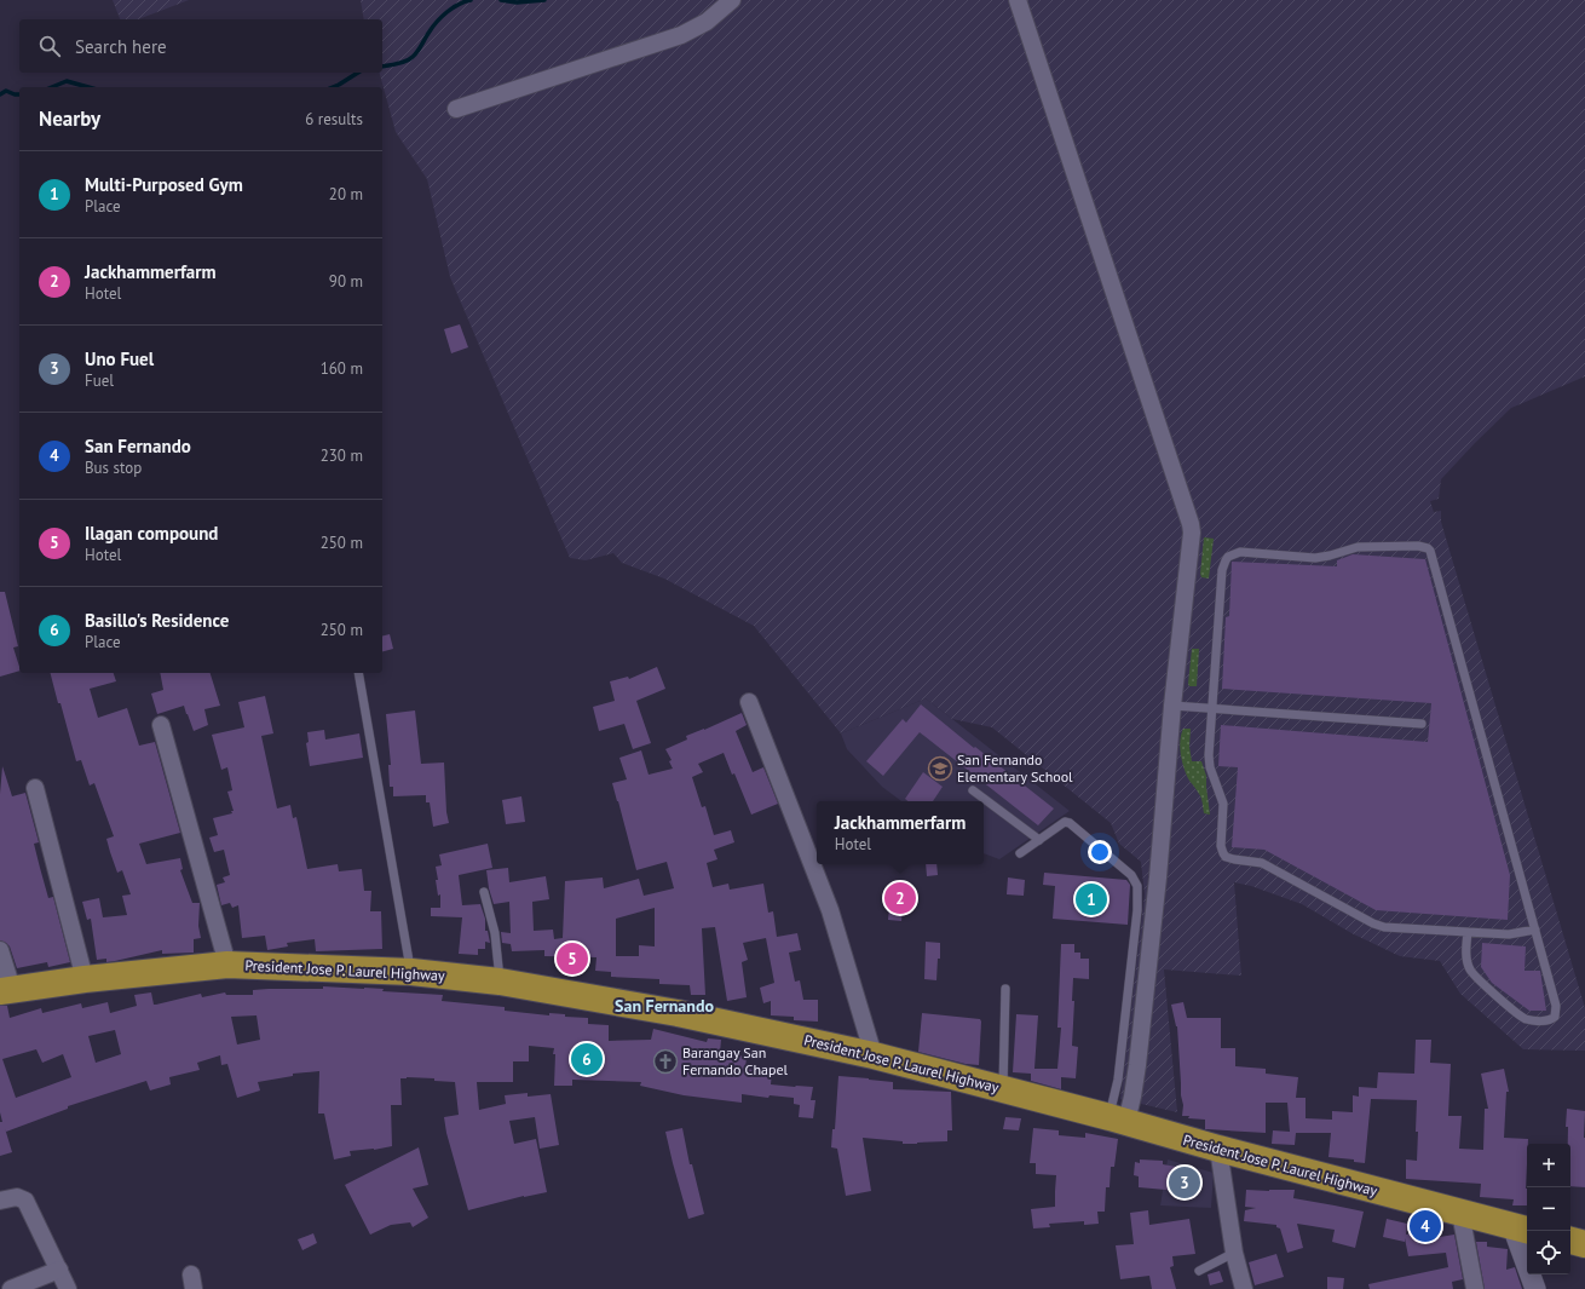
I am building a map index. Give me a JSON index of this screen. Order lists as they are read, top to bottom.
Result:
{
  "streets": {
    "highway": ["President Jose P. Laurel Highway"]
  },
  "districts": ["San Fernando"],
  "places": {
    "school or university": ["San Fernando Elementary School"],
    "church": ["Barangay San Fernando Chapel"]
  },
  "page": {
    "search": "Search here",
    "heading": ["Nearby", "6 results"],
    "list": [
      {
        "mark": "1",
        "name": "Multi-Purposed Gym",
        "note": "Place",
        "value": "20 m"
      },
      {
        "mark": "2",
        "name": "Jackhammerfarm",
        "note": "Hotel",
        "value": "90 m"
      },
      {
        "mark": "3",
        "name": "Uno Fuel",
        "note": "Fuel",
        "value": "160 m"
      },
      {
        "mark": "4",
        "name": "San Fernando",
        "note": "Bus stop",
        "value": "230 m"
      },
      {
        "mark": "5",
        "name": "Ilagan compound",
        "note": "Hotel",
        "value": "250 m"
      },
      {
        "mark": "6",
        "name": "Basillo's Residence",
        "note": "Place",
        "value": "250 m"
      }
    ],
    "popup": ["Jackhammerfarm", "Hotel"],
    "pins": [
      "2",
      "1",
      "5",
      "6",
      "3",
      "4"
    ],
    "map_buttons": ["+", "−"]
  }
}
